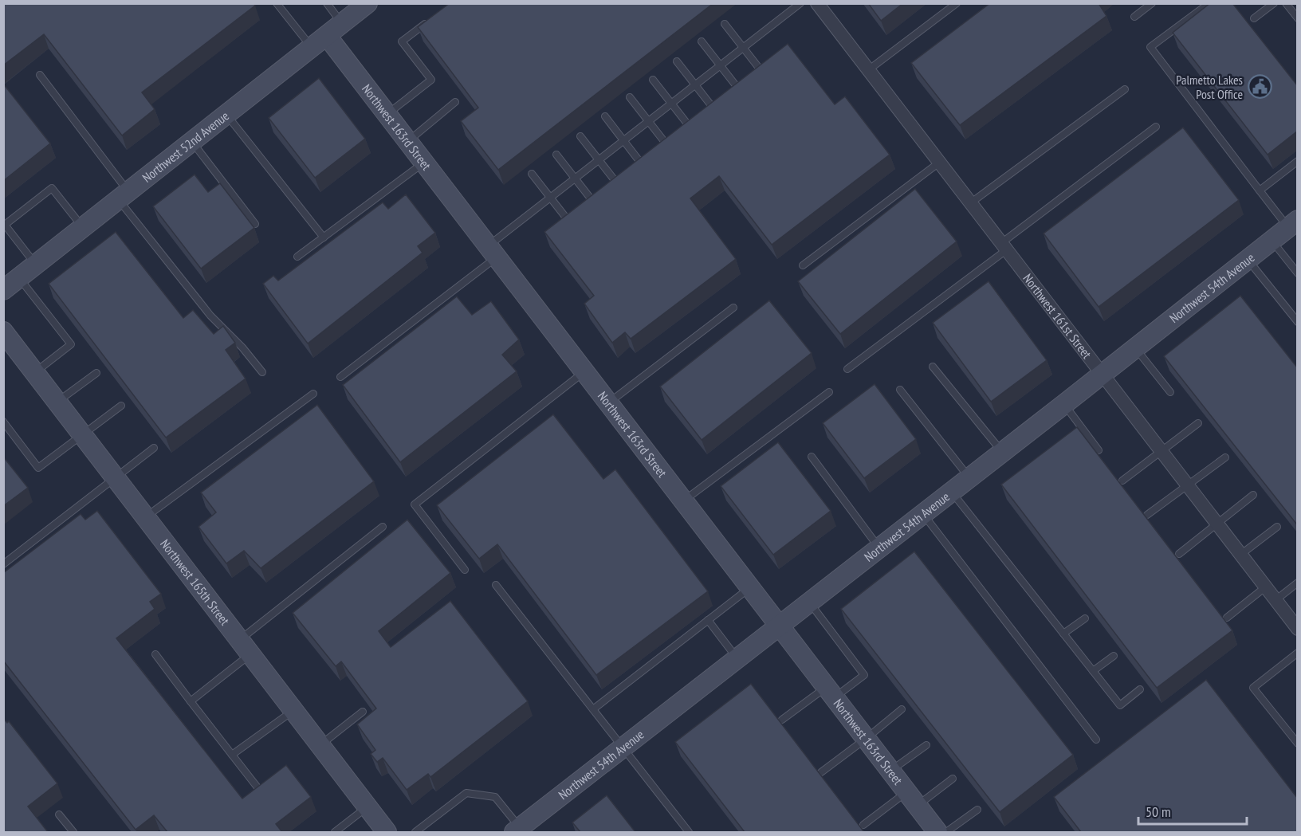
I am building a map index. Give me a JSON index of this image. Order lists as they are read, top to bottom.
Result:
{
  "streets": {
    "street": [
      "Northwest 163rd Street",
      "Northwest 52nd Avenue",
      "Northwest 54th Avenue",
      "Northwest 161st Street",
      "Northwest 165th Street"
    ]
  },
  "crossings": [
    ["Northwest 163rd Street", "Northwest 52nd Avenue"],
    ["Northwest 163rd Street", "Northwest 54th Avenue"],
    ["Northwest 54th Avenue", "Northwest 161st Street"]
  ],
  "places": {
    "public building": ["Palmetto Lakes Post Office"]
  },
  "scale_bar": "50 m"
}
